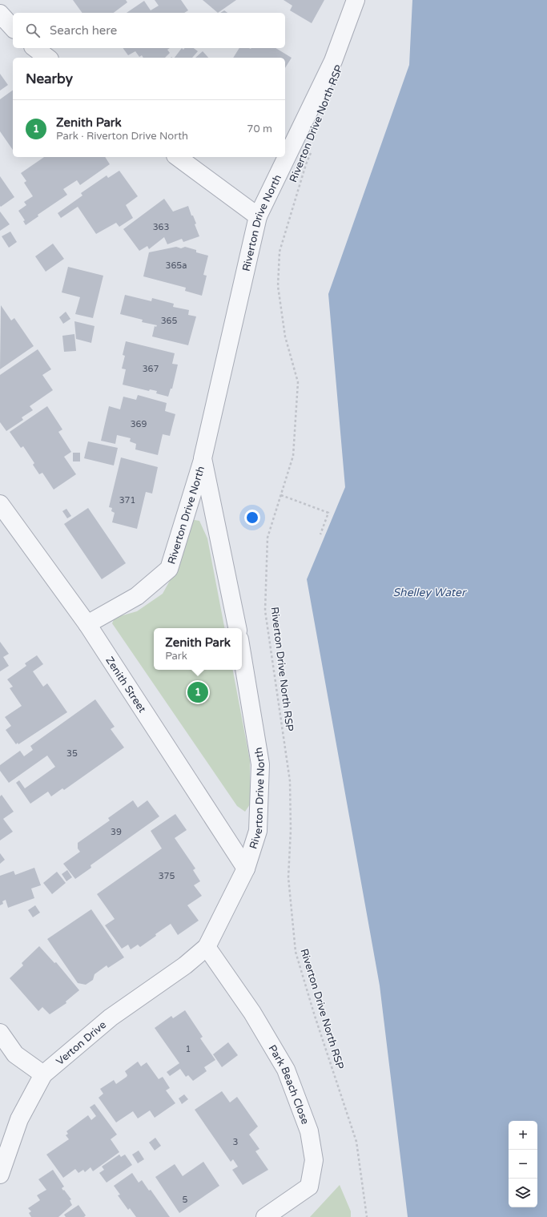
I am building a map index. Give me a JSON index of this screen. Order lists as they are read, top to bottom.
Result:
{
  "streets": {
    "street": [
      "Riverton Drive North",
      "Zenith Street",
      "Verton Drive",
      "Park Beach Close"
    ],
    "path": ["Riverton Drive North RSP"]
  },
  "crossings": [
    ["Riverton Drive North", "Zenith Street"],
    ["Riverton Drive North", "Verton Drive"],
    ["Riverton Drive North", "Park Beach Close"],
    ["Verton Drive", "Park Beach Close"]
  ],
  "water": ["Shelley Water"],
  "house_numbers": [
    "363",
    "365a",
    "365",
    "367",
    "369",
    "371",
    "35",
    "39",
    "375",
    "1",
    "3",
    "5"
  ],
  "page": {
    "search": "Search here",
    "heading": "Nearby",
    "list": [
      {
        "mark": "1",
        "name": "Zenith Park",
        "note": "Park · Riverton Drive North",
        "value": "70 m"
      }
    ],
    "popup": ["Zenith Park", "Park"],
    "pins": "1",
    "map_buttons": ["+", "−"]
  }
}
